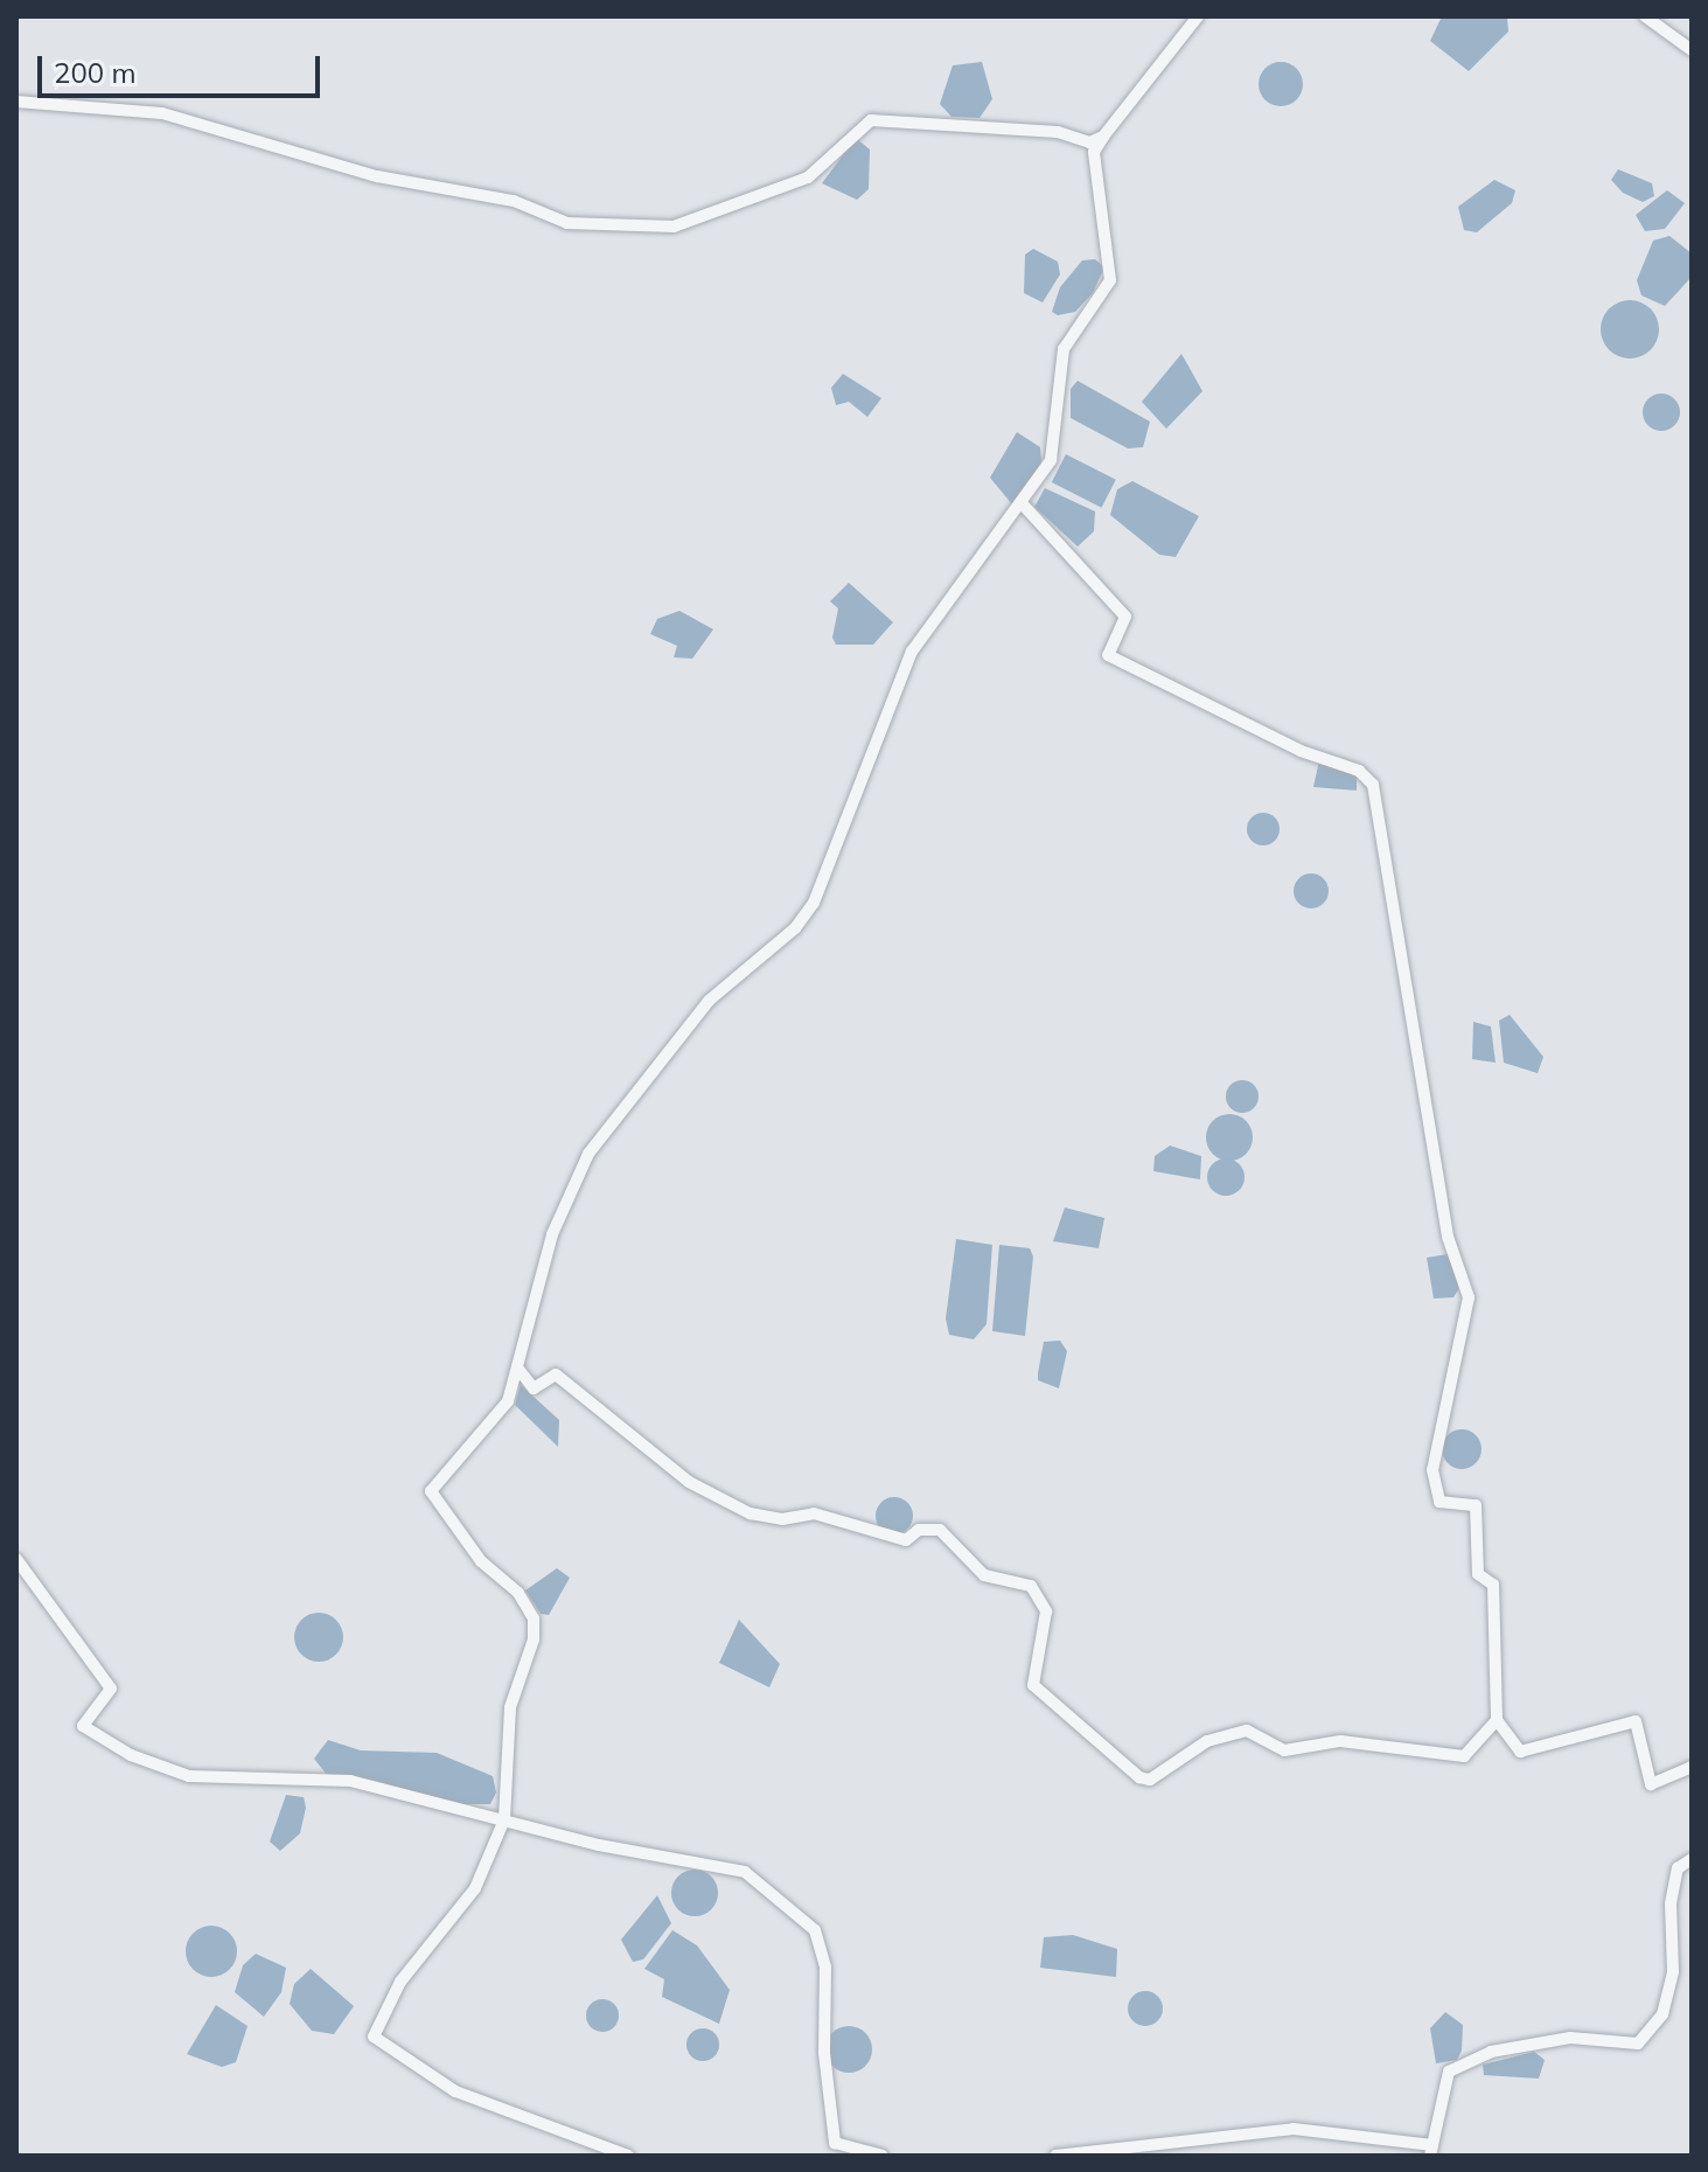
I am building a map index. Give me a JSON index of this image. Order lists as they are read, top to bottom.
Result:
{
  "scale_bar": "200 m"
}
